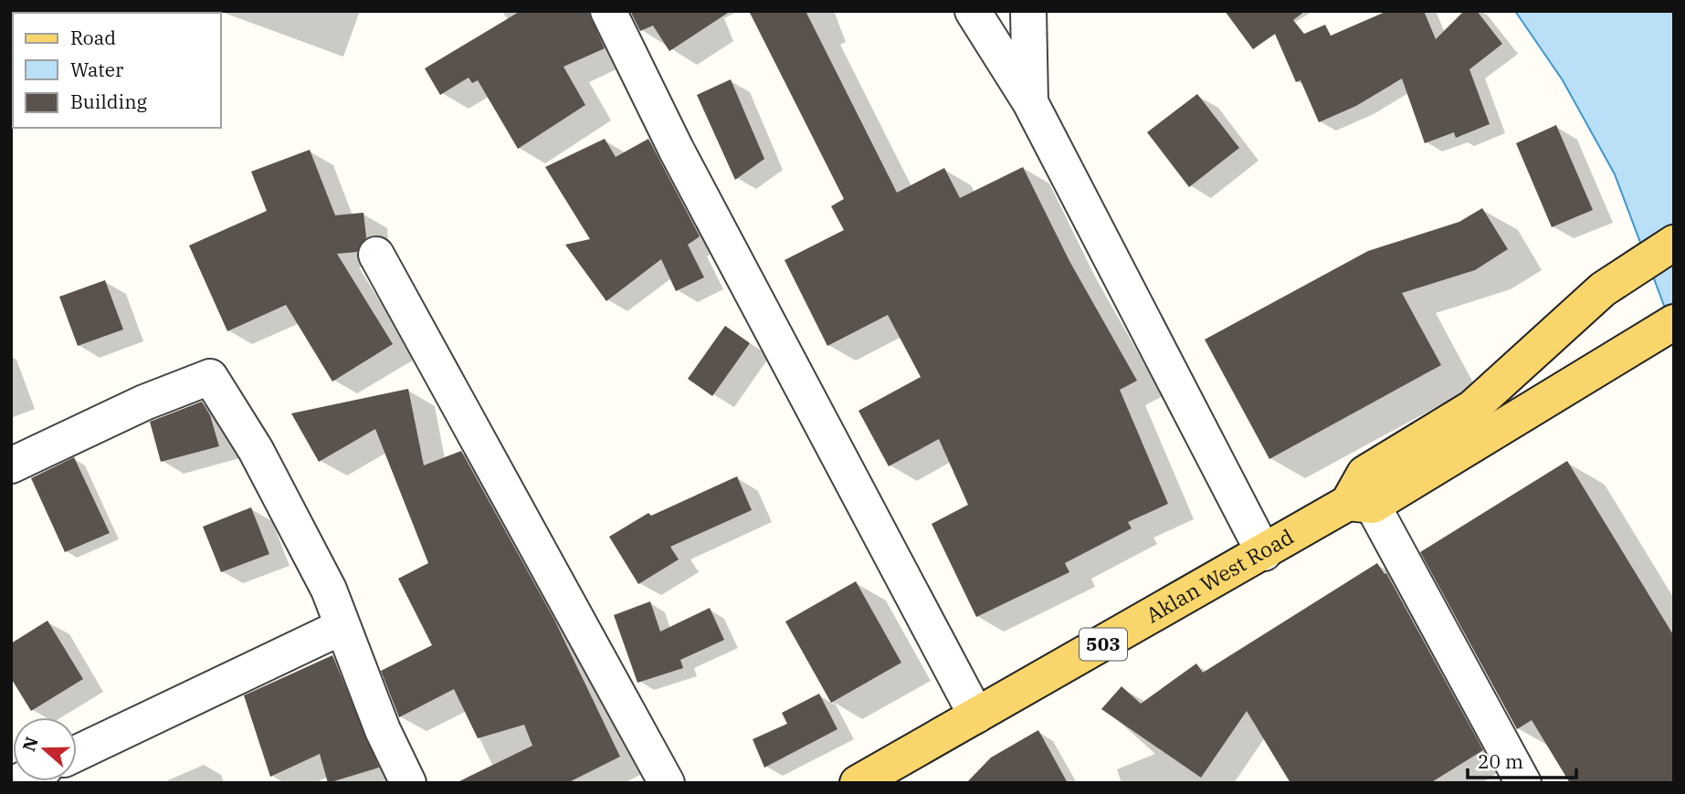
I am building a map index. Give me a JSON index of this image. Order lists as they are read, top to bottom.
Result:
{
  "streets": {
    "main road": ["Aklan West Road", "503"]
  },
  "legend": ["Road", "Water", "Building"],
  "scale_bar": "20 m",
  "north": "left"
}
